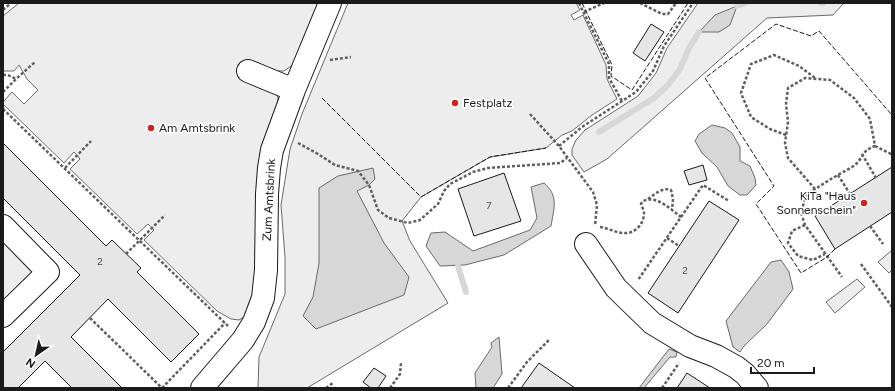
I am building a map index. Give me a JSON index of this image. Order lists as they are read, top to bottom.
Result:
{
  "streets": {
    "street": ["Zum Amtsbrink"]
  },
  "places": ["Festplatz", "Am Amtsbrink", "KiTa \"Haus Sonnenschein\""],
  "house_numbers": ["7", "2", "2"],
  "scale_bar": "20 m",
  "north": "bottom left"
}
